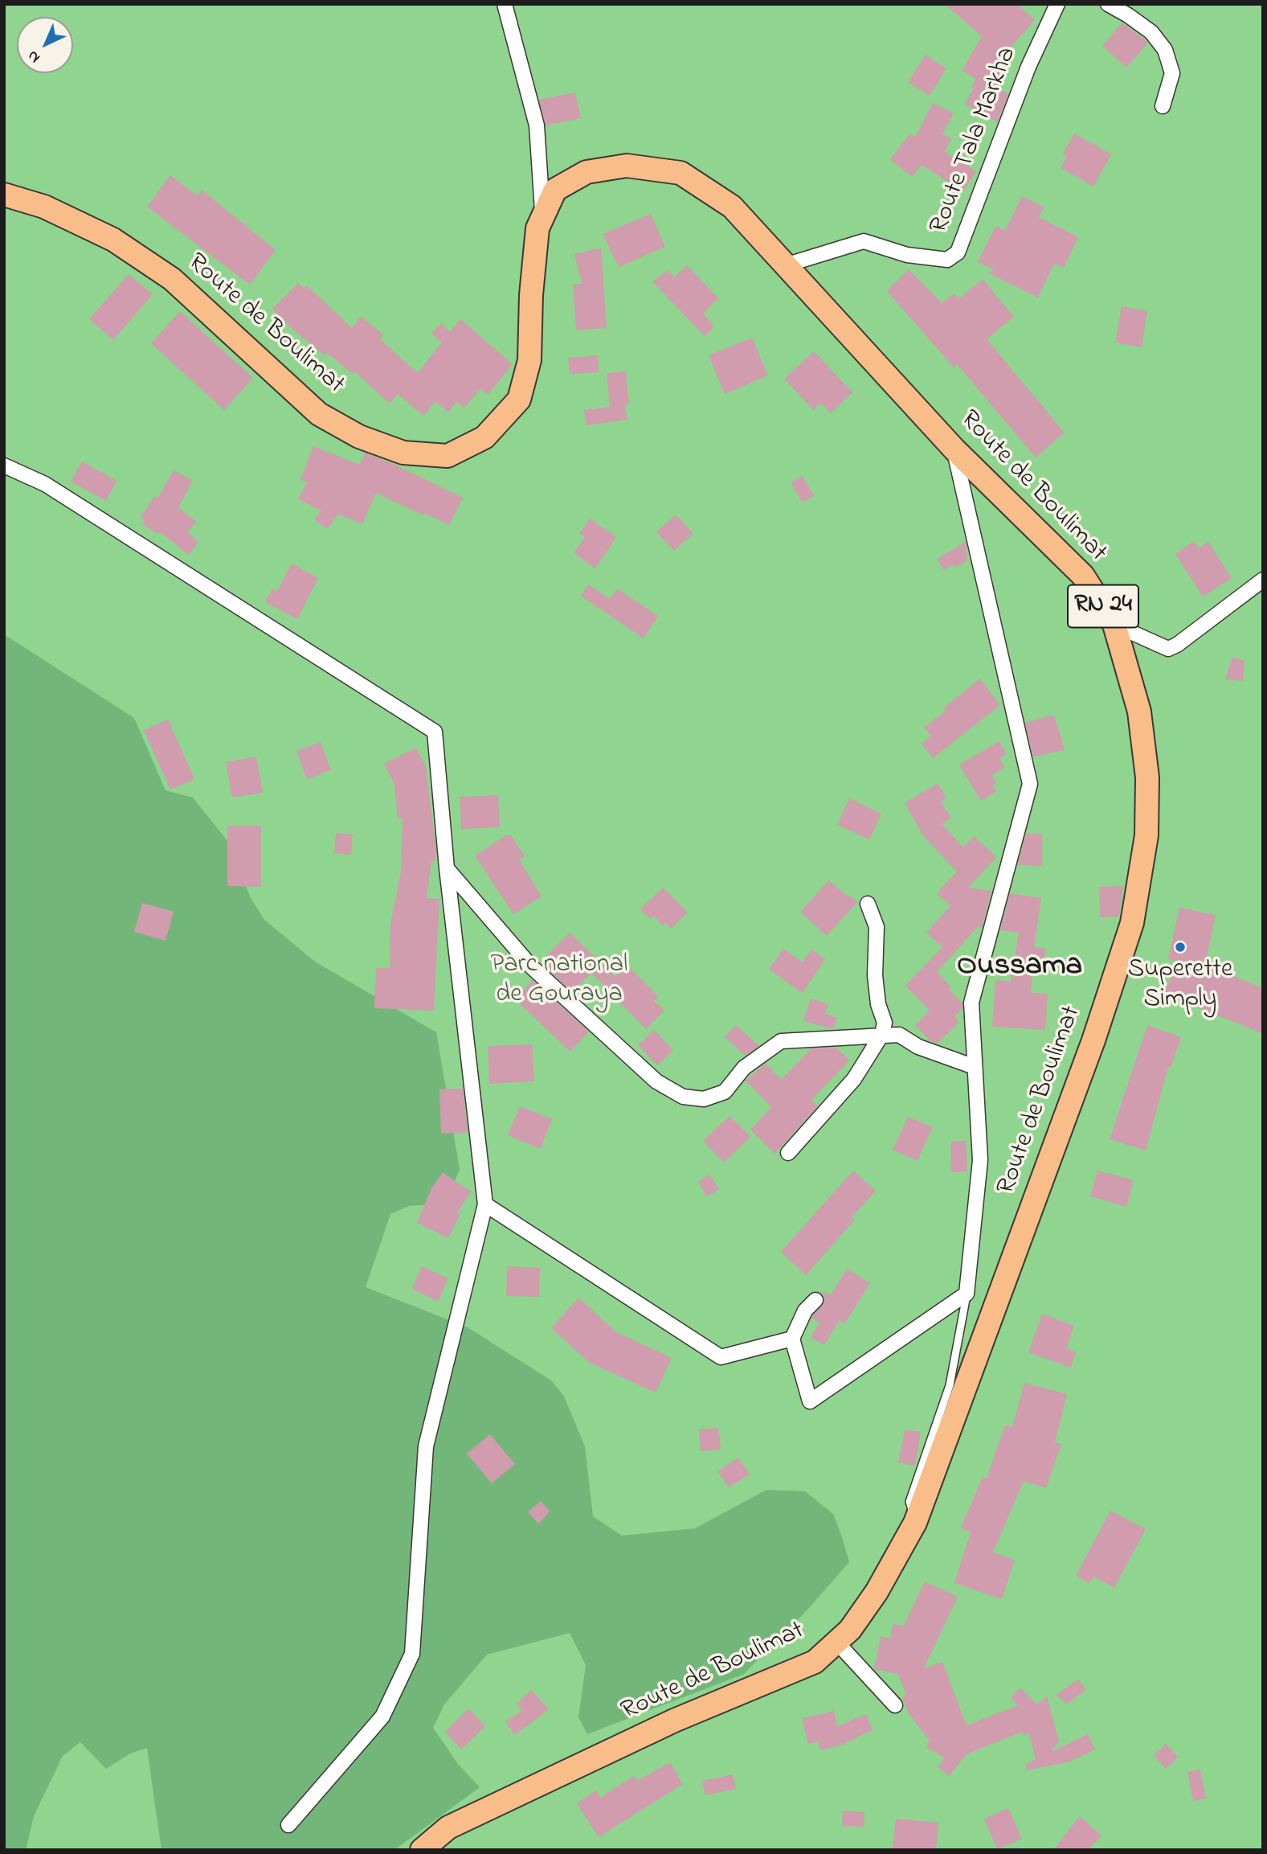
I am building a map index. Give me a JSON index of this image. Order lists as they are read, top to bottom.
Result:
{
  "streets": {
    "main road": ["Route de Boulimat", "RN 24"],
    "street": ["Route Tala Markha"]
  },
  "crossings": [
    ["Route Tala Markha", "Route de Boulimat"]
  ],
  "districts": ["Oussama"],
  "parks": ["Parc national de Gouraya"],
  "places": ["Superette Simply"],
  "north": "bottom left"
}
